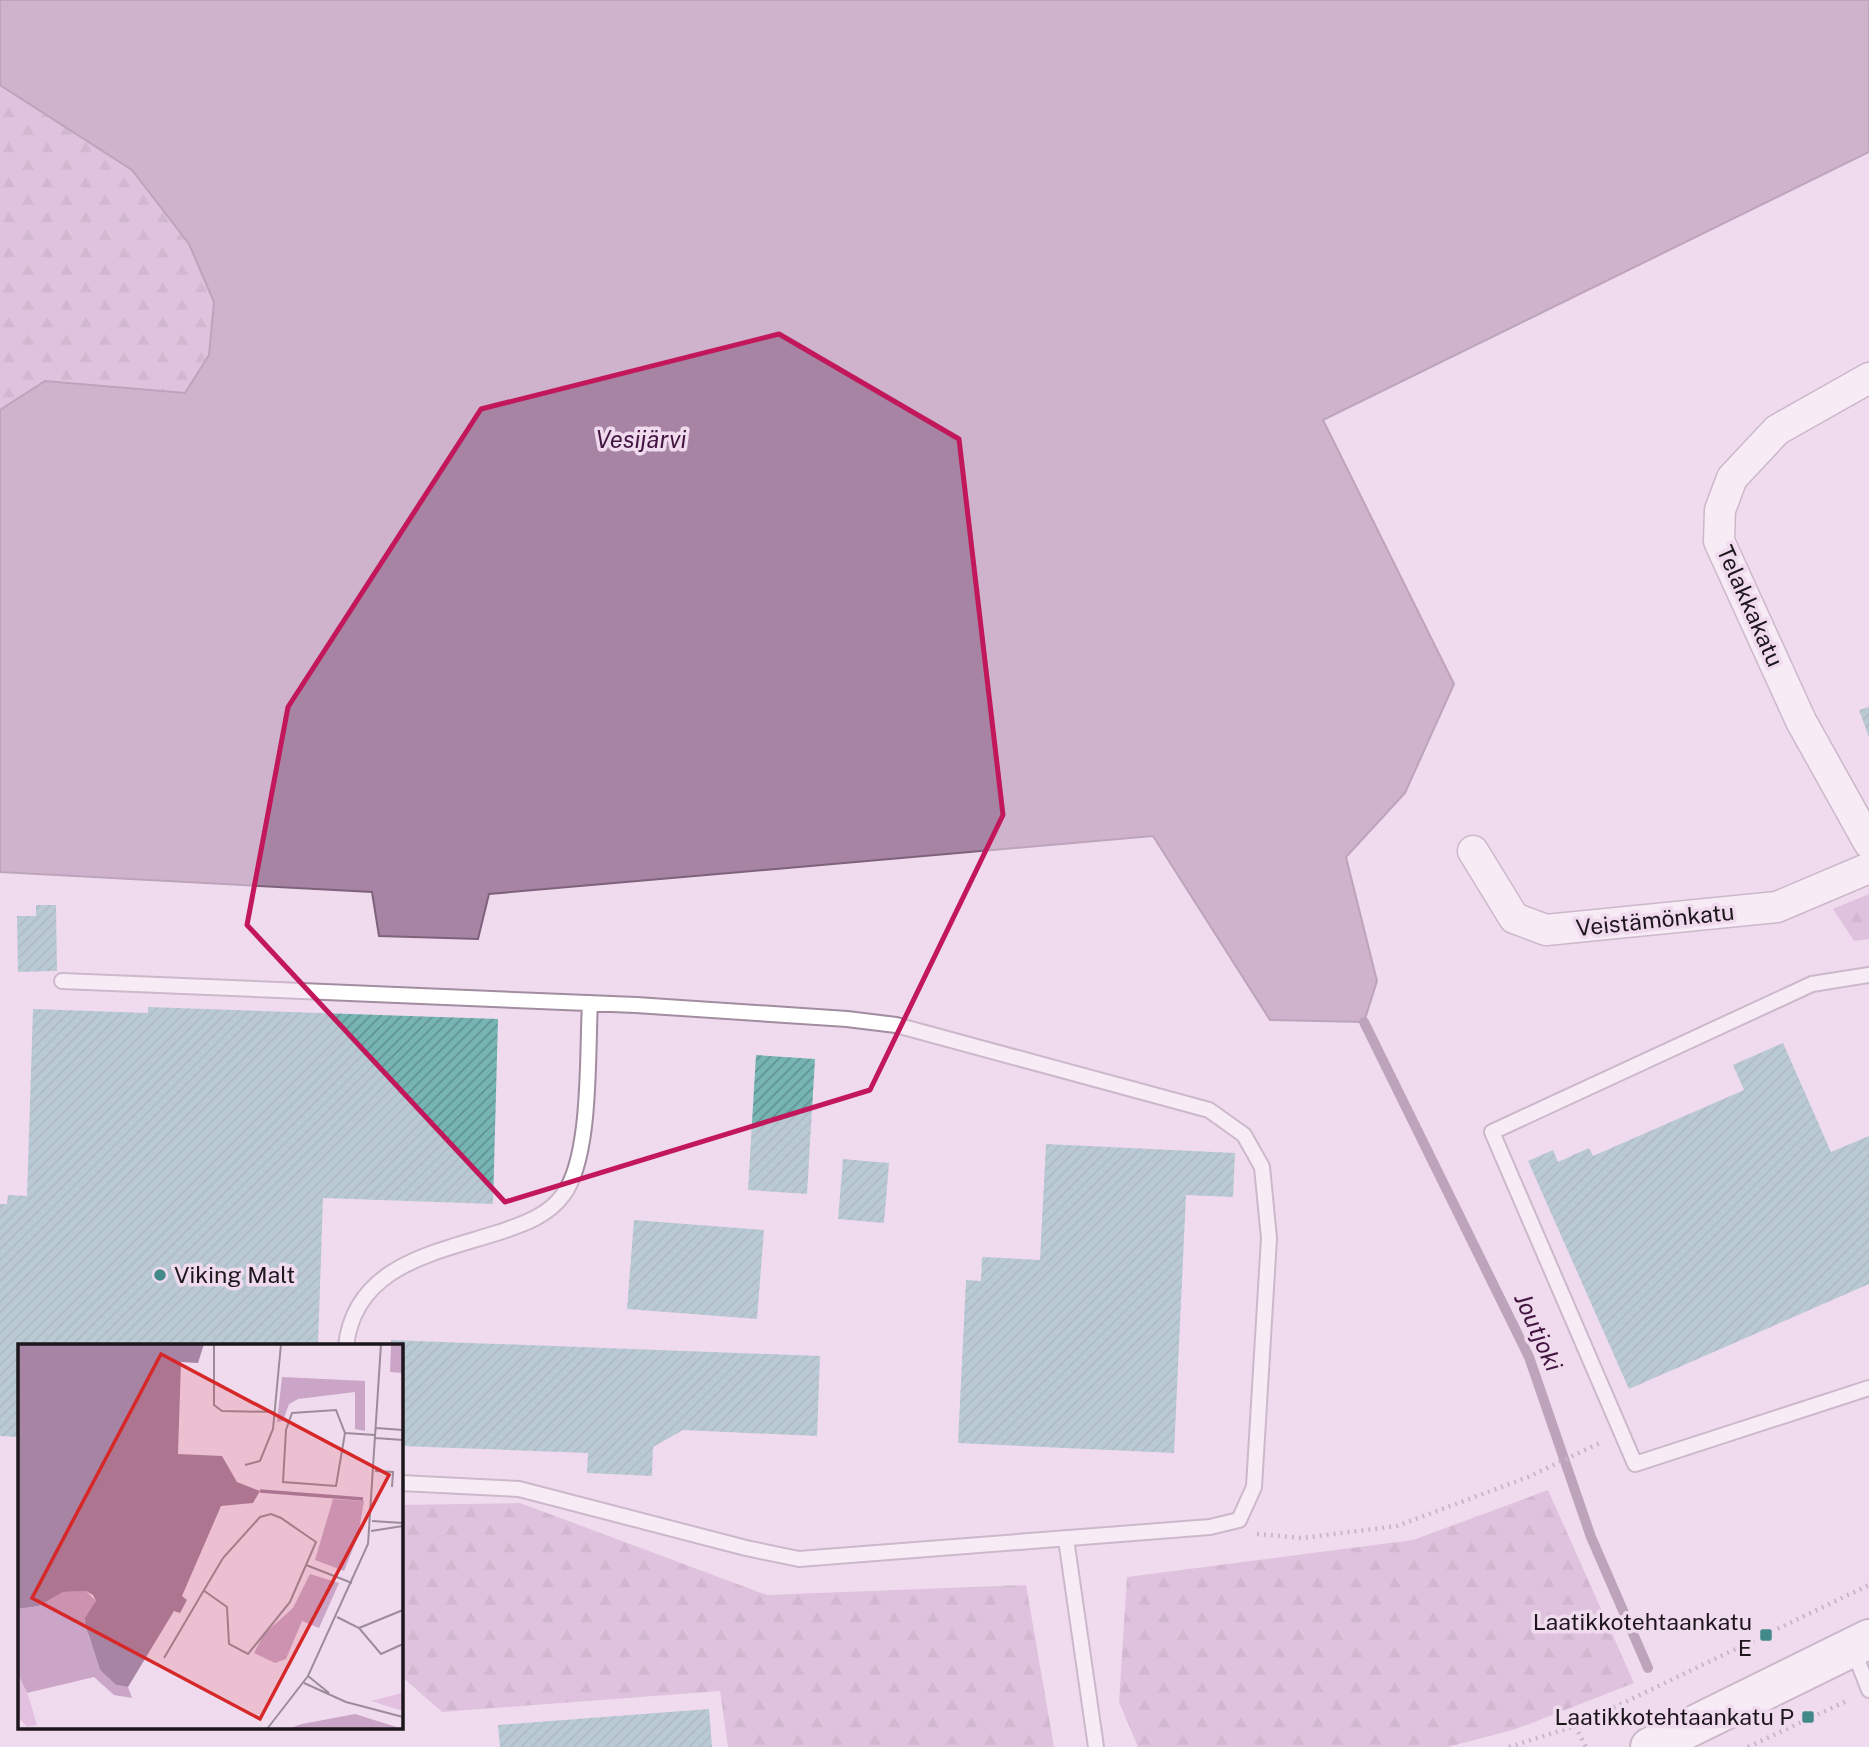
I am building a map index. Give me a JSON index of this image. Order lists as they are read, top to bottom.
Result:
{
  "streets": {
    "street": ["Telakkakatu", "Veistämönkatu"]
  },
  "water": ["Vesijärvi", "Joutjoki"],
  "places": {
    "other": ["Viking Malt"],
    "transit": ["Laatikkotehtaankatu E", "Laatikkotehtaankatu P"]
  }
}
